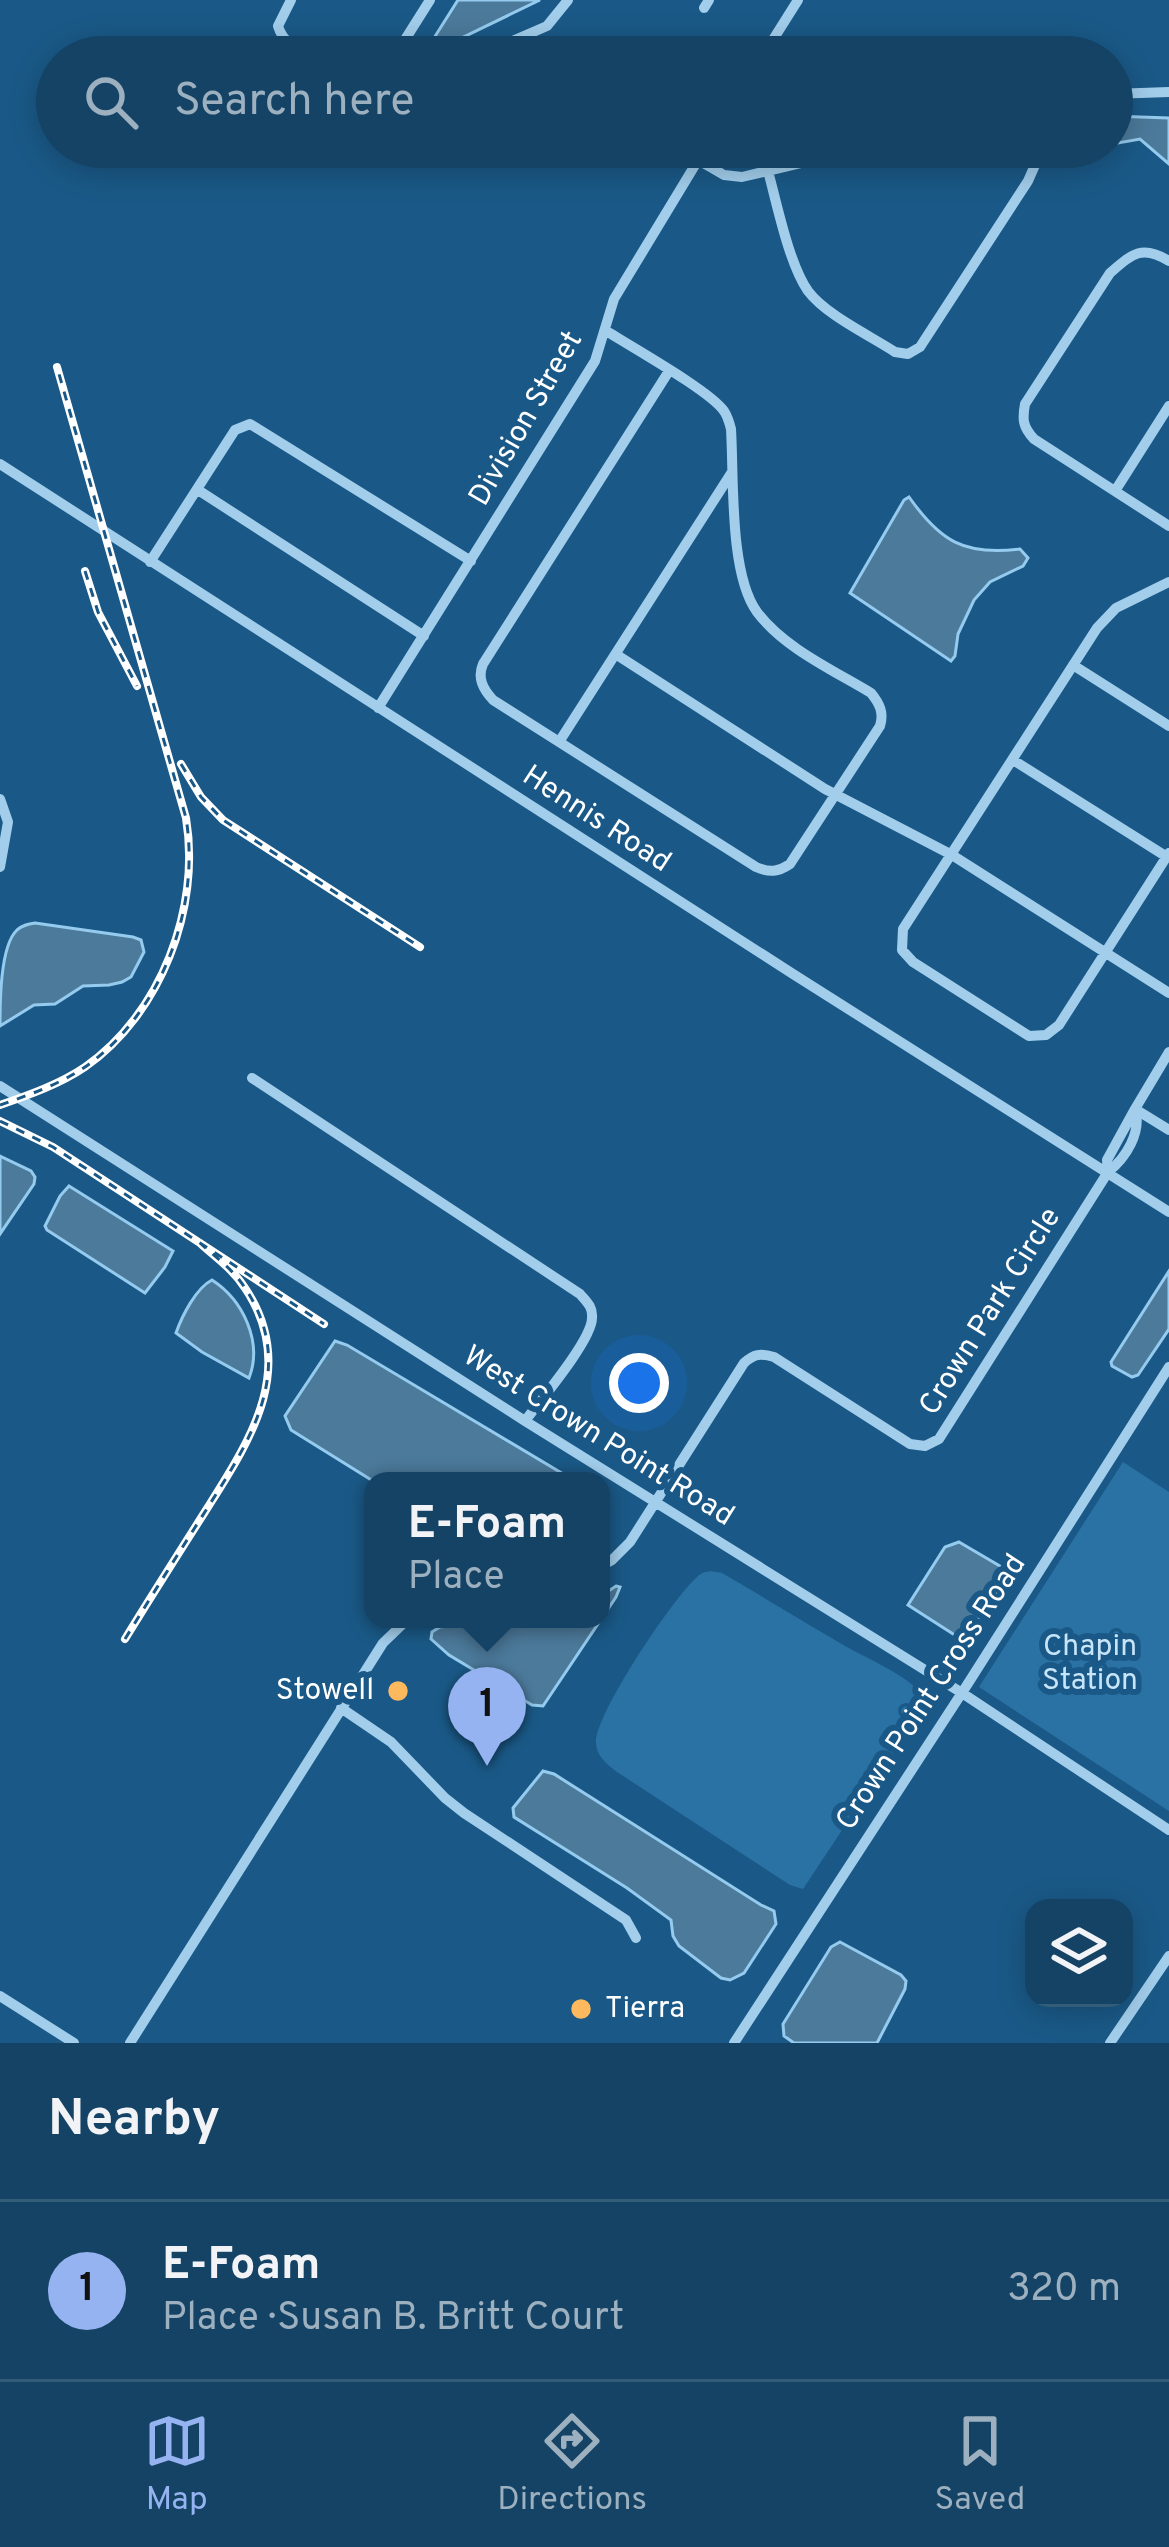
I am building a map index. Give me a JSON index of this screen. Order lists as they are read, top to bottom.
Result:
{
  "streets": {
    "street": [
      "Division Street",
      "Hennis Road",
      "Crown Park Circle",
      "West Crown Point Road",
      "Crown Point Cross Road"
    ]
  },
  "crossings": [
    ["Division Street", "Hennis Road"],
    ["Hennis Road", "Crown Park Circle"],
    ["Crown Park Circle", "West Crown Point Road"],
    ["West Crown Point Road", "Crown Point Cross Road"]
  ],
  "parks": ["Chapin Station"],
  "places": ["Stowell", "Tierra"],
  "page": {
    "search": "Search here",
    "popup": ["E-Foam", "Place"],
    "pins": "1",
    "heading": "Nearby",
    "list": [
      {
        "mark": "1",
        "name": "E-Foam",
        "note": "Place · Susan B. Britt Court",
        "value": "320 m"
      }
    ],
    "nav": ["Map", "Directions", "Saved"]
  }
}
